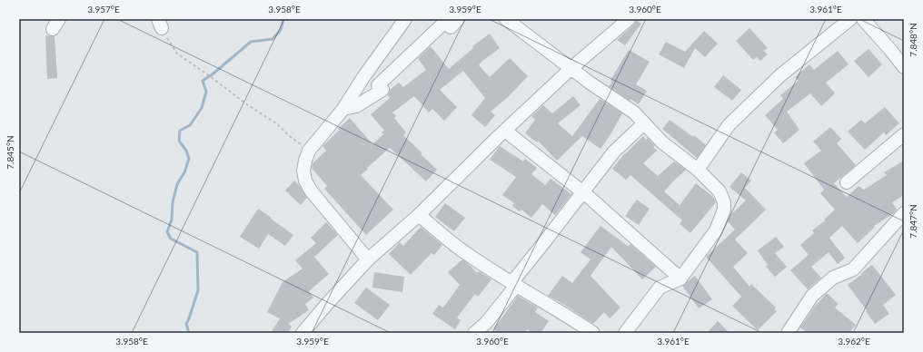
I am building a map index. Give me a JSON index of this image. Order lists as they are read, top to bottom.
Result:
{
  "coordinates": [
    "3.957°E",
    "3.958°E",
    "3.959°E",
    "3.960°E",
    "3.961°E",
    "7.848°N",
    "7.845°N",
    "7.847°N",
    "3.962°E"
  ]
}
